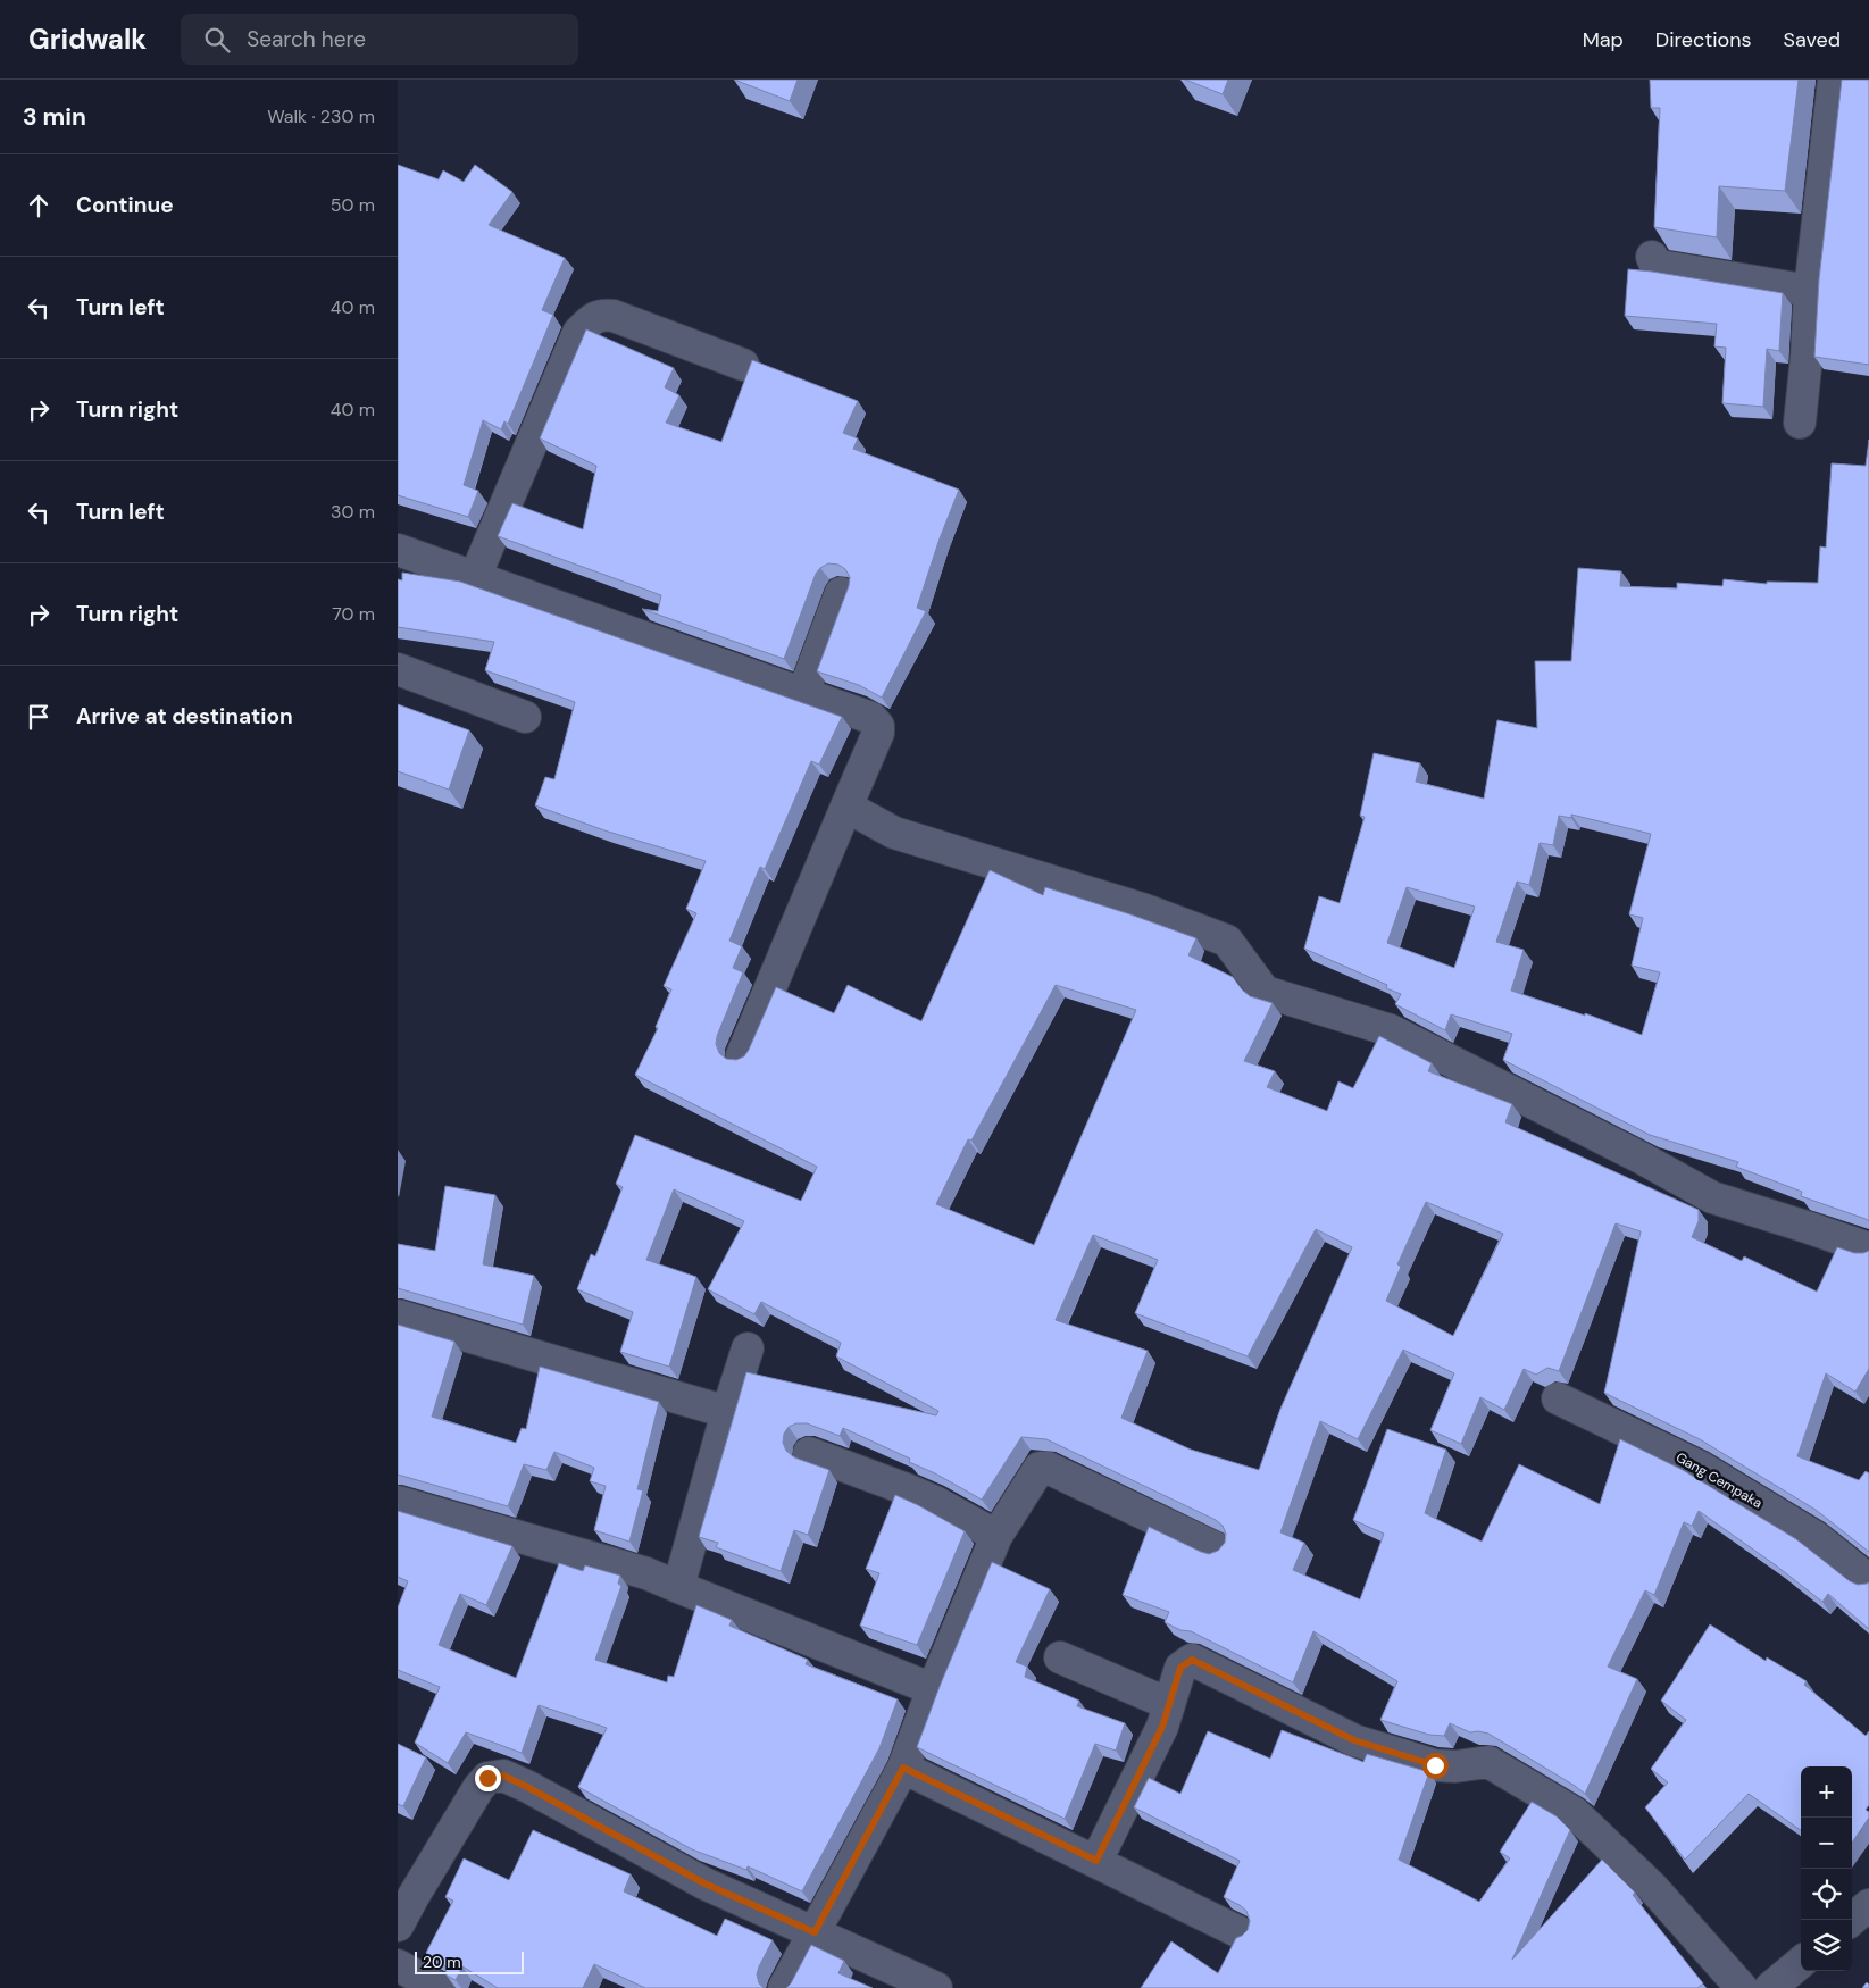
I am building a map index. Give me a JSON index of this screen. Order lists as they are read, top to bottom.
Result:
{
  "streets": {
    "street": ["Gang Cempaka"]
  },
  "scale_bar": "20 m",
  "page": {
    "header": "Gridwalk",
    "search": "Search here",
    "nav": ["Map", "Directions", "Saved"],
    "heading": ["3 min", "Walk · 230 m"],
    "list": [
      ["Continue", "50 m"],
      ["Turn left", "40 m"],
      ["Turn right", "40 m"],
      ["Turn left", "30 m"],
      ["Turn right", "70 m"],
      "Arrive at destination"
    ],
    "map_buttons": ["+", "−"],
    "scale": "20 m"
  }
}
